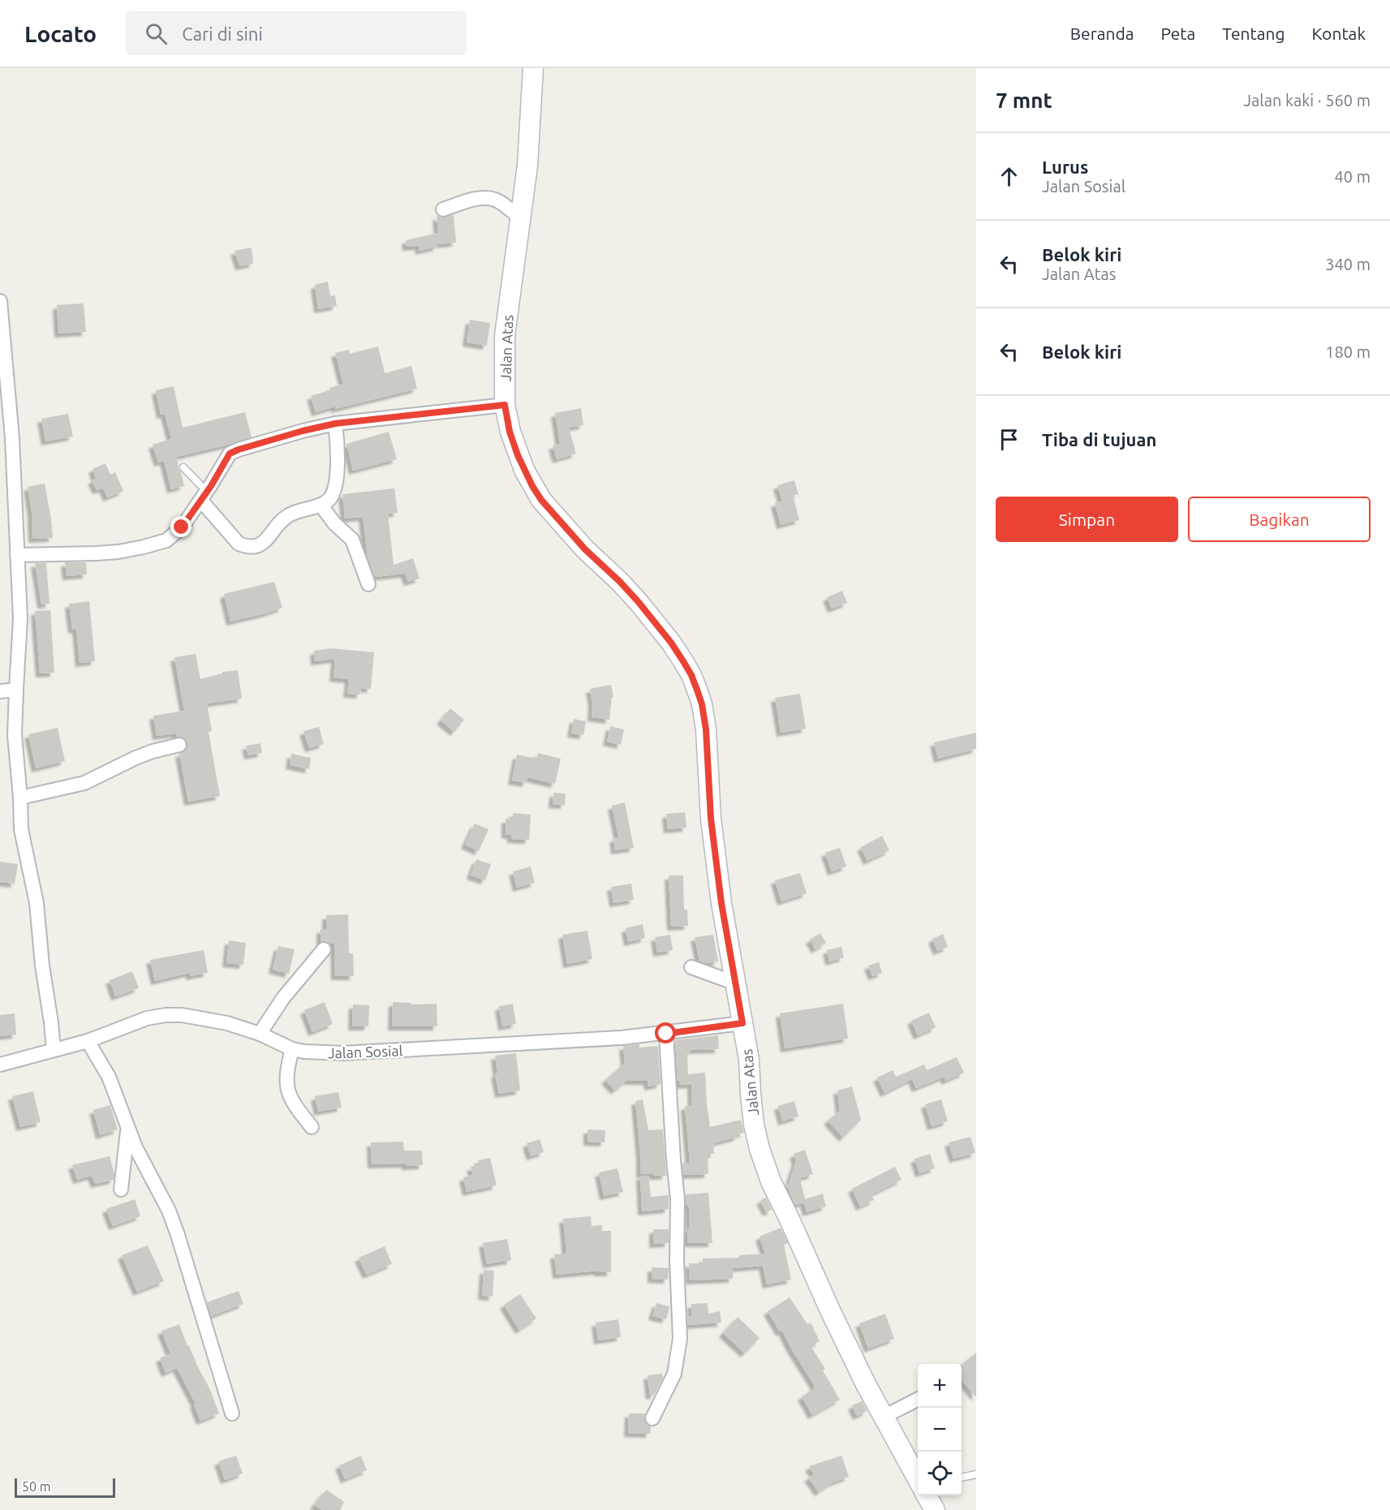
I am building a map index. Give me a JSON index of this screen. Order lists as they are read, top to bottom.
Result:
{
  "streets": {
    "street": ["Jalan Atas", "Jalan Sosial"]
  },
  "crossings": [
    ["Jalan Atas", "Jalan Sosial"]
  ],
  "scale_bar": "50 m",
  "page": {
    "header": "Locato",
    "search": "Cari di sini",
    "nav": [
      "Beranda",
      "Peta",
      "Tentang",
      "Kontak"
    ],
    "heading": ["7 mnt", "Jalan kaki · 560 m"],
    "list": [
      ["Lurus", "Jalan Sosial", "40 m"],
      ["Belok kiri", "Jalan Atas", "340 m"],
      ["Belok kiri", "180 m"],
      "Tiba di tujuan"
    ],
    "buttons": ["Simpan", "Bagikan"],
    "map_buttons": ["+", "−"],
    "scale": "50 m"
  }
}
